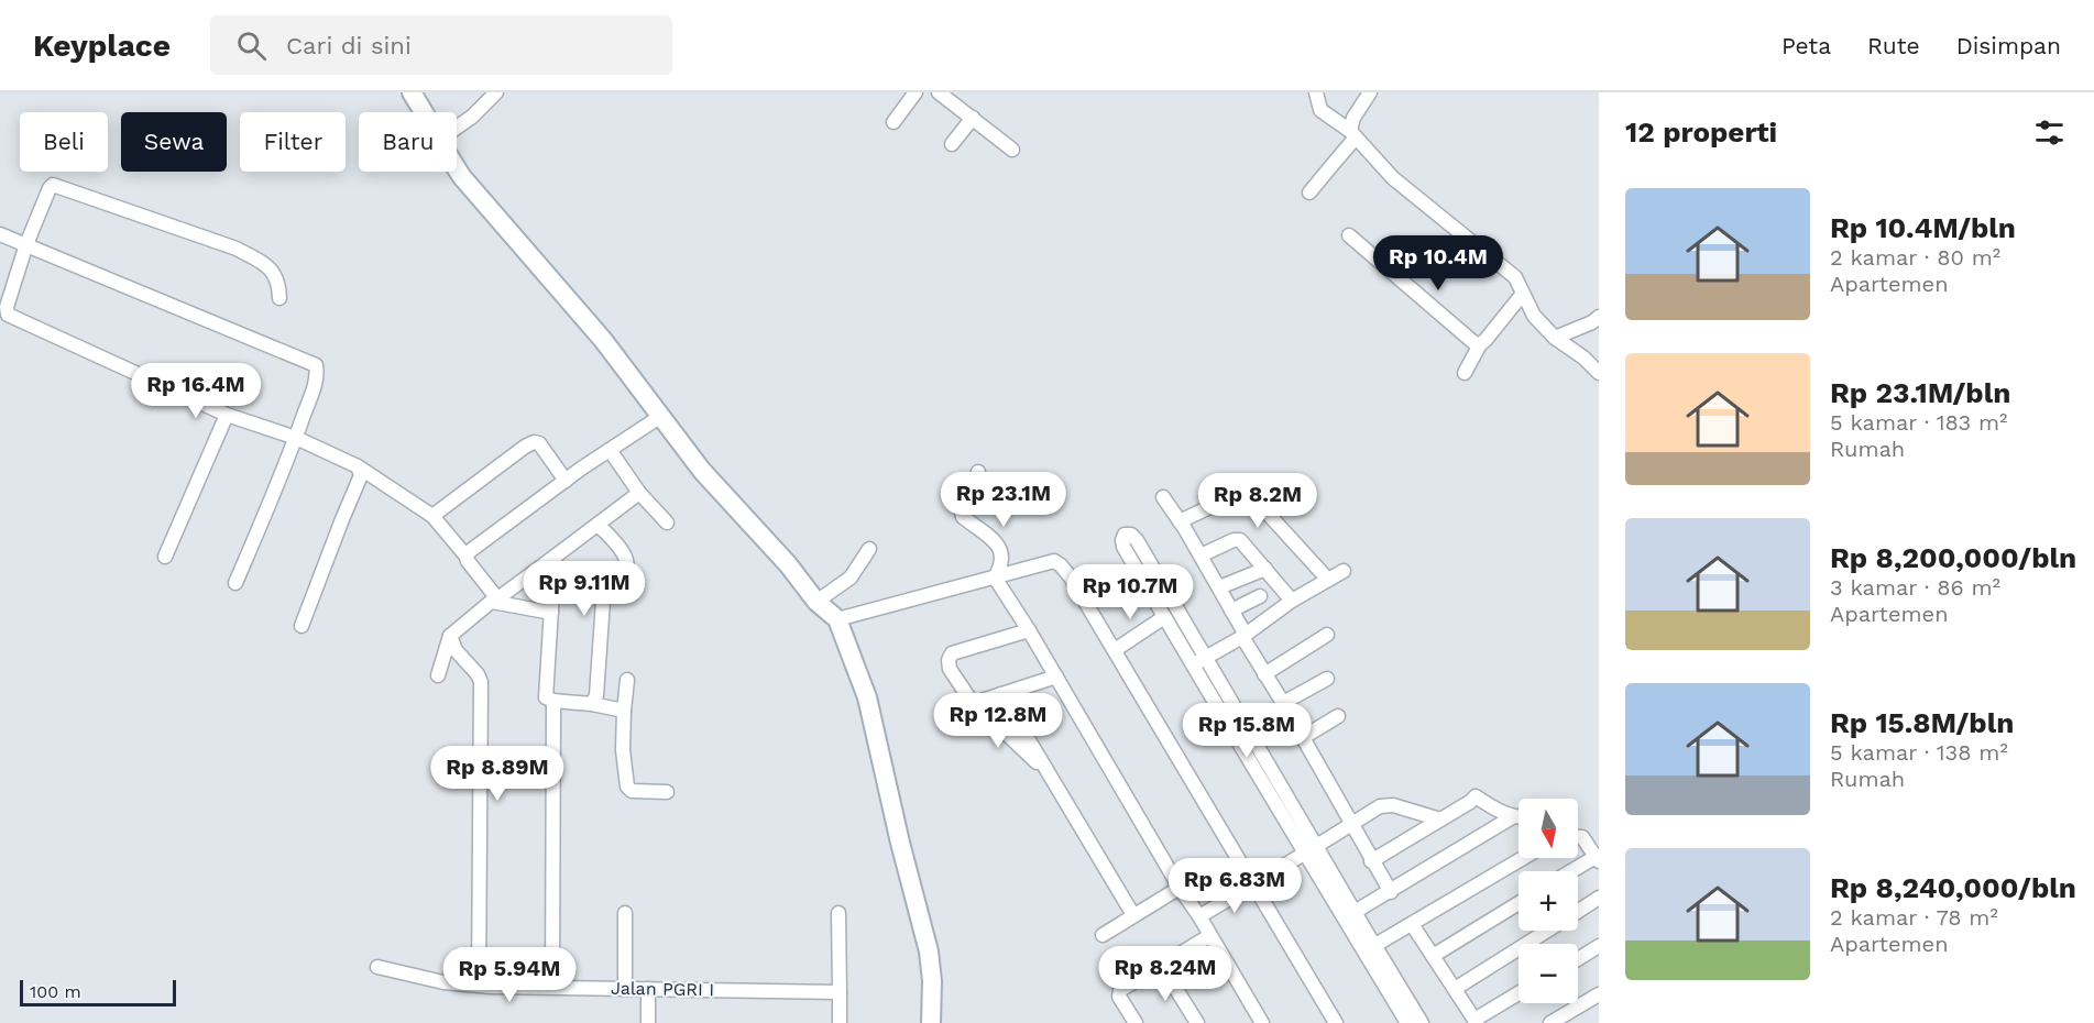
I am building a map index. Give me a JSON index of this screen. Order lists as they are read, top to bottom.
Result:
{
  "streets": {
    "street": ["Jalan PGRI I"]
  },
  "scale_bar": "100 m",
  "north": "bottom",
  "page": {
    "header": "Keyplace",
    "search": "Cari di sini",
    "nav": ["Peta", "Rute", "Disimpan"],
    "heading": "12 properti",
    "chip": [
      "Beli",
      "Sewa",
      "Filter",
      "Baru"
    ],
    "list": [
      {
        "name": "Rp 10.4M/bln",
        "note": "2 kamar · 80 m² · Apartemen"
      },
      {
        "name": "Rp 23.1M/bln",
        "note": "5 kamar · 183 m² · Rumah"
      },
      {
        "name": "Rp 8,200,000/bln",
        "note": "3 kamar · 86 m² · Apartemen"
      },
      {
        "name": "Rp 15.8M/bln",
        "note": "5 kamar · 138 m² · Rumah"
      },
      {
        "name": "Rp 8,240,000/bln",
        "note": "2 kamar · 78 m² · Apartemen"
      }
    ],
    "price": [
      "Rp 10.4M",
      "Rp 16.4M",
      "Rp 23.1M",
      "Rp 8.2M",
      "Rp 9.11M",
      "Rp 10.7M",
      "Rp 12.8M",
      "Rp 15.8M",
      "Rp 8.89M",
      "Rp 6.83M",
      "Rp 8.24M",
      "Rp 5.94M"
    ],
    "map_buttons": ["+", "−"],
    "scale": "100 m"
  }
}
